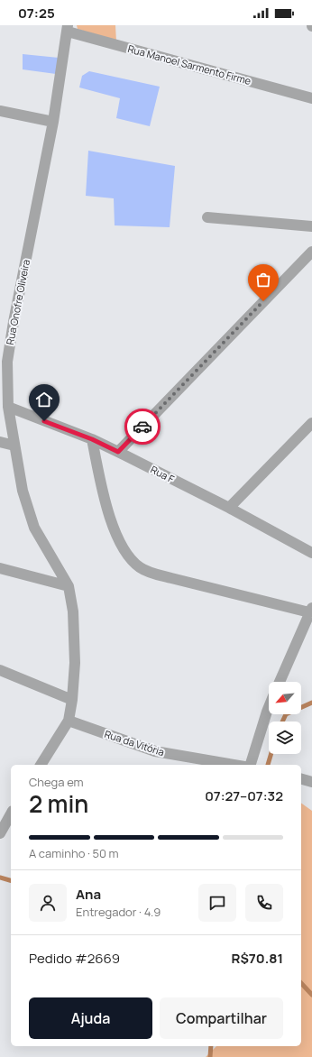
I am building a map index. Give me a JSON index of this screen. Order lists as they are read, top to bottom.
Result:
{
  "streets": {
    "street": [
      "Rua Manoel Sarmento Firme",
      "Rua Onofre Oliveira",
      "Rua F",
      "Rua da Vitória"
    ]
  },
  "crossings": [
    ["Rua Manoel Sarmento Firme", "Rua Onofre Oliveira"],
    ["Rua Onofre Oliveira", "Rua F"],
    ["Rua Onofre Oliveira", "Rua da Vitória"]
  ],
  "north": "bottom left",
  "page": {
    "status": "07:25",
    "heading": ["2 min", "Chega em", "07:27–07:32"],
    "panel": [
      "Ana",
      "Entregador · 4.9",
      "Pedido #2669",
      "R$70.81"
    ],
    "bar": "A caminho · 50 m",
    "buttons": ["Ajuda", "Compartilhar"]
  }
}
